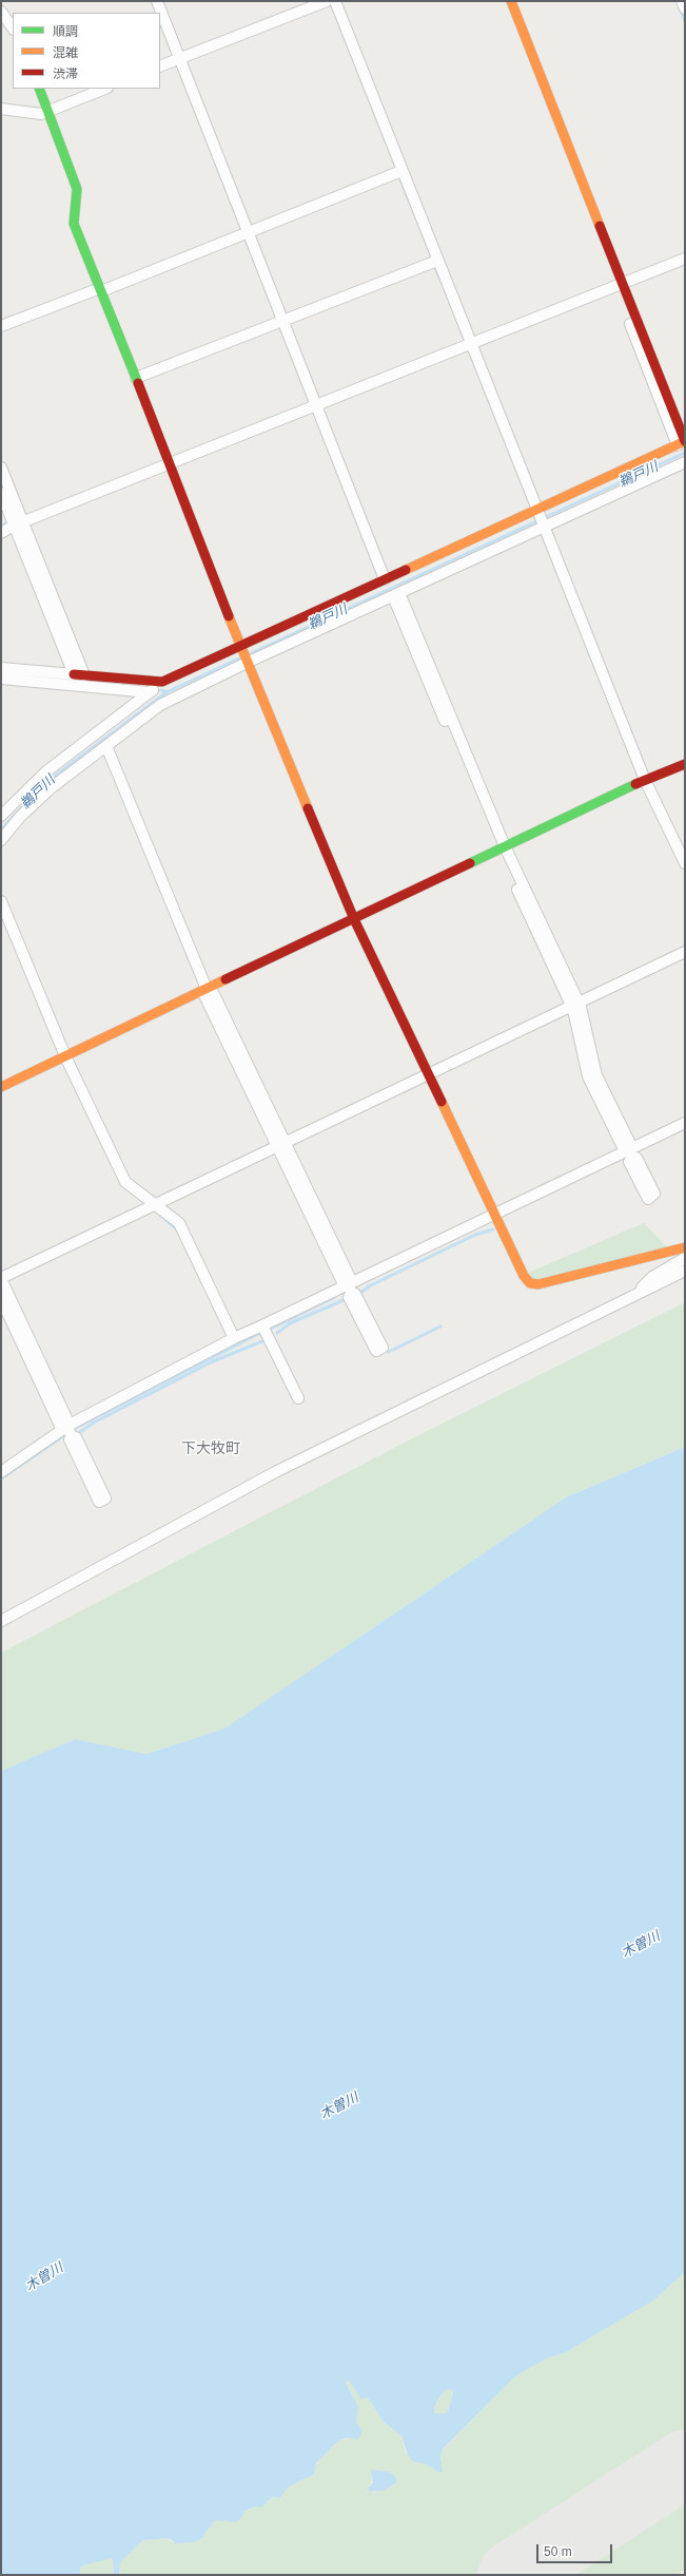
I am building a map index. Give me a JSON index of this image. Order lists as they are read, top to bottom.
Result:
{
  "districts": ["下大牧町"],
  "water": ["鵜戸川", "木曽川"],
  "legend": ["順調", "混雑", "渋滞"],
  "scale_bar": "50 m"
}
